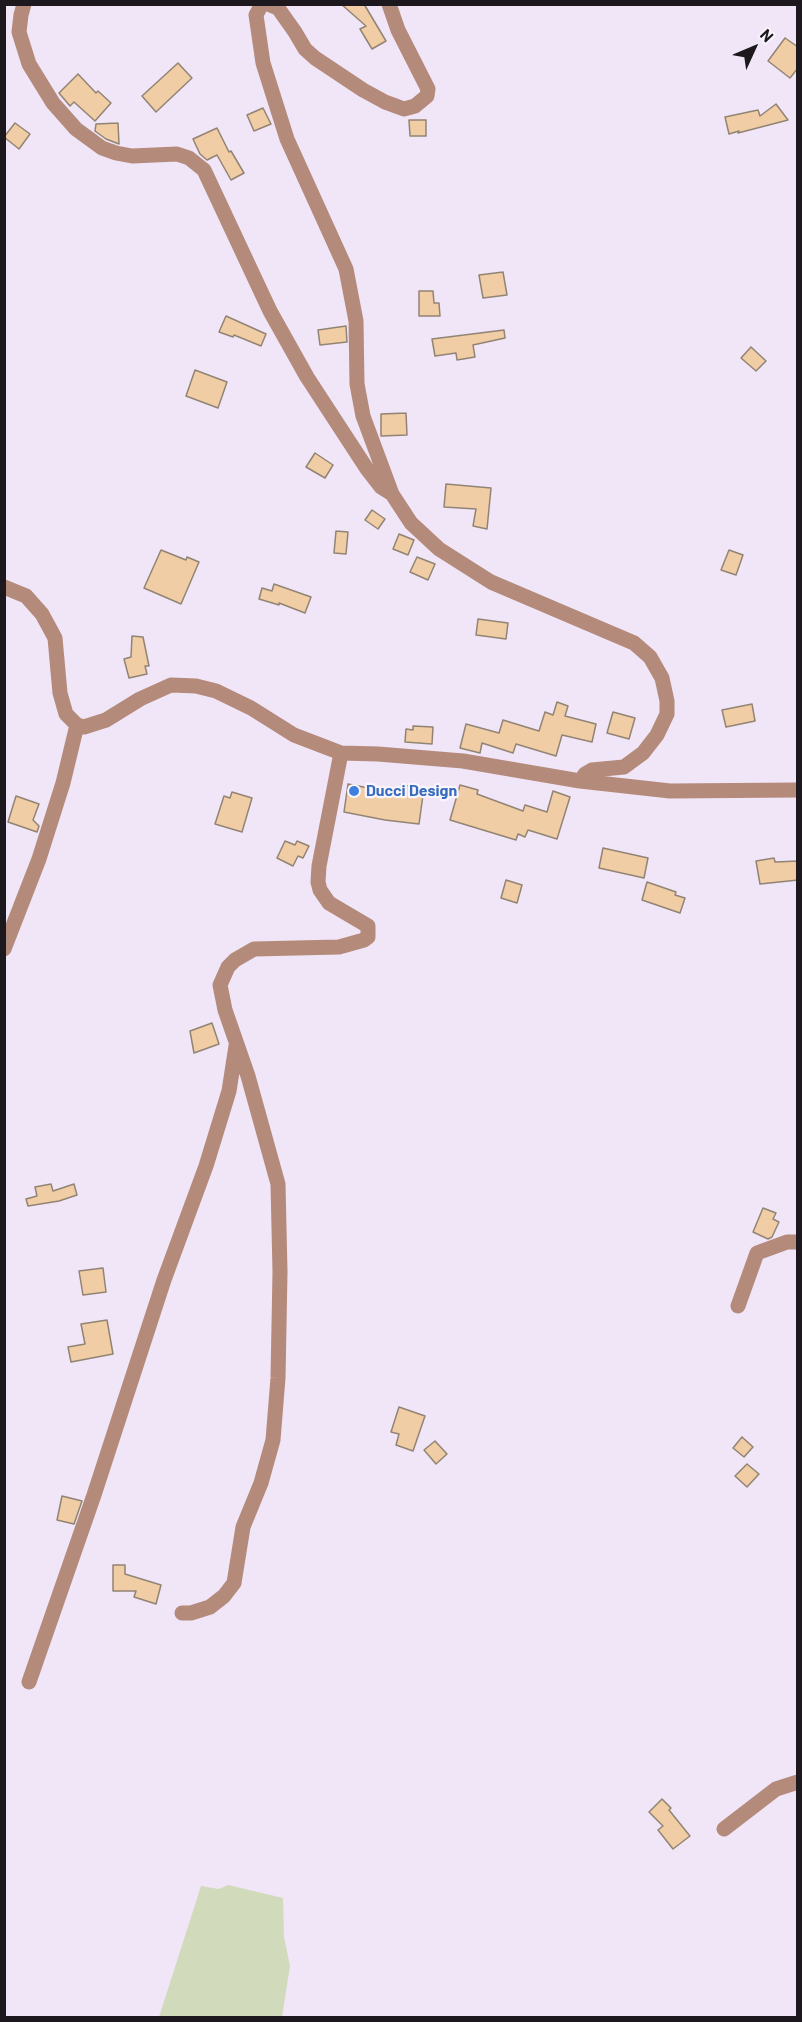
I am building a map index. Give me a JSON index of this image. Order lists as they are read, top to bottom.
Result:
{
  "places": ["Ducci Design"],
  "north": "top right"
}
